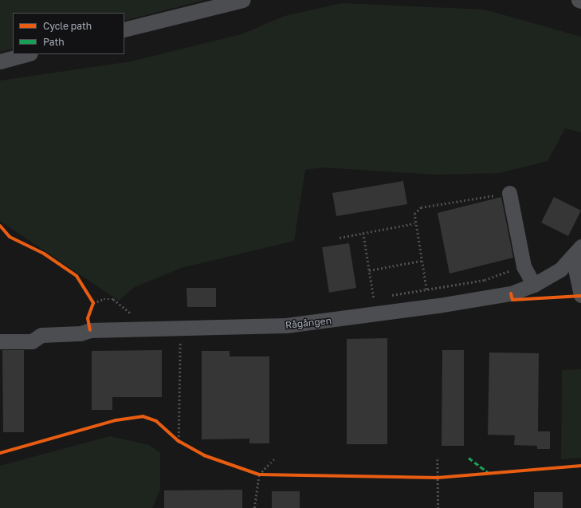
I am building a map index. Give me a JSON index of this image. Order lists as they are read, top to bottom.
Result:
{
  "streets": {
    "street": ["Rågången"]
  },
  "legend": ["Cycle path", "Path"]
}
